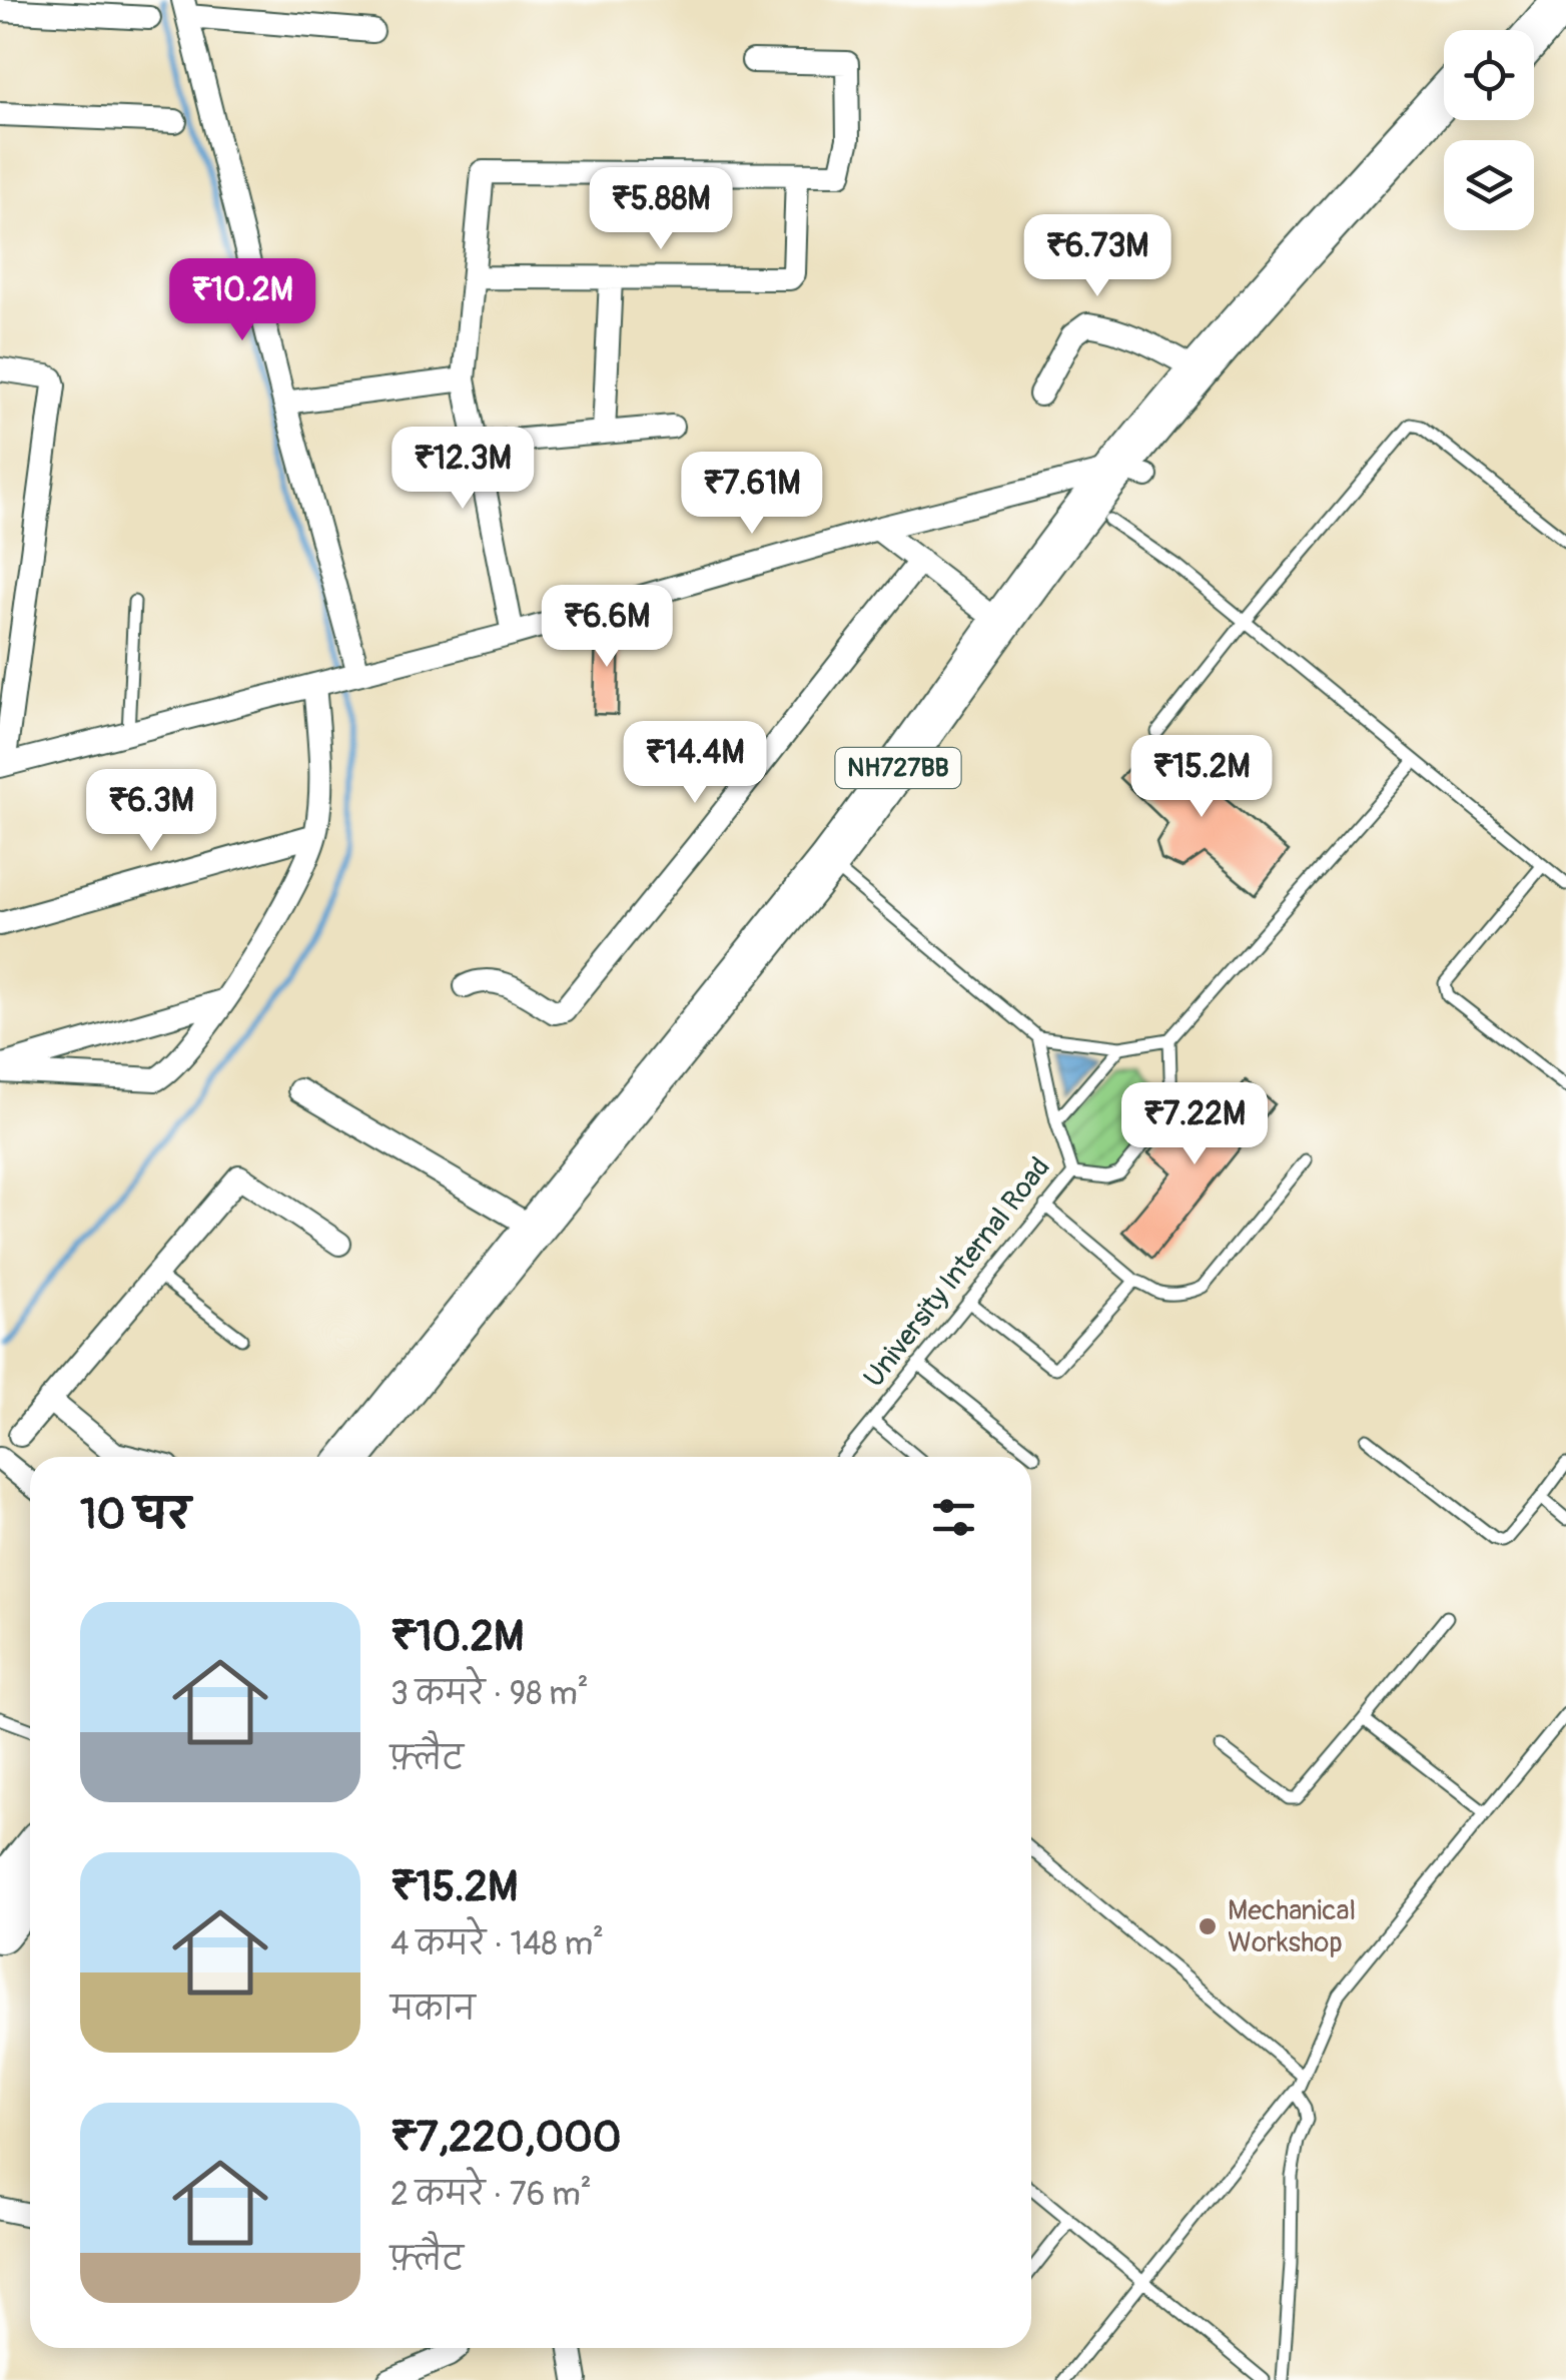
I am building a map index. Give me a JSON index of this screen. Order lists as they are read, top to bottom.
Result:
{
  "streets": {
    "highway": ["NH727BB"],
    "lane": ["University Internal Road"]
  },
  "places": ["Mechanical Workshop"],
  "page": {
    "price": [
      "₹5.88M",
      "₹6.73M",
      "₹10.2M",
      "₹12.3M",
      "₹7.61M",
      "₹6.6M",
      "₹14.4M",
      "₹15.2M",
      "₹6.3M",
      "₹7.22M"
    ],
    "heading": "10 घर",
    "list": [
      {
        "name": "₹10.2M",
        "note": "3 कमरे · 98 m² · फ़्लैट"
      },
      {
        "name": "₹15.2M",
        "note": "4 कमरे · 148 m² · मकान"
      },
      {
        "name": "₹7,220,000",
        "note": "2 कमरे · 76 m² · फ़्लैट"
      }
    ]
  }
}
